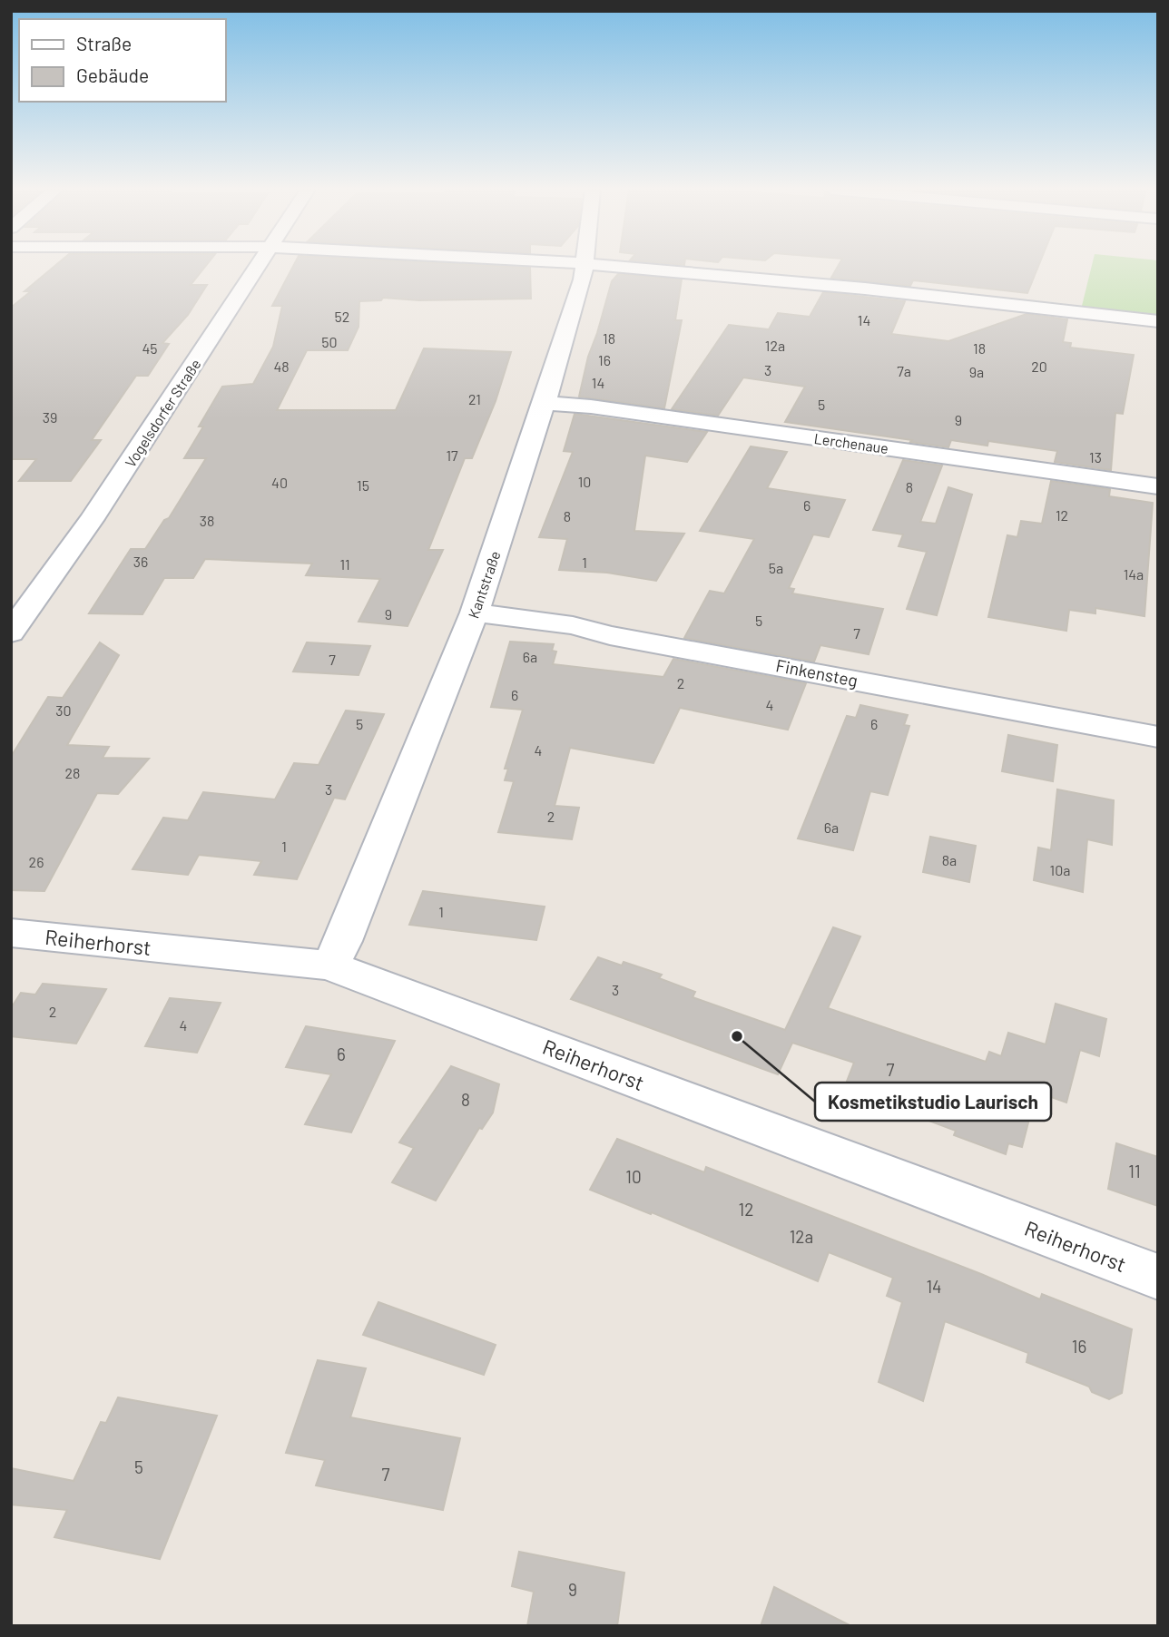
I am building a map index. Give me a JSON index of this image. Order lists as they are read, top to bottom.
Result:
{
  "streets": {
    "street": [
      "Vogelsdorfer Straße",
      "Lerchenaue",
      "Kantstraße",
      "Finkensteg",
      "Reiherhorst"
    ]
  },
  "crossings": [
    ["Lerchenaue", "Kantstraße"],
    ["Kantstraße", "Finkensteg"],
    ["Kantstraße", "Reiherhorst"]
  ],
  "places": ["Kosmetikstudio Laurisch"],
  "house_numbers": [
    "52",
    "14",
    "18",
    "50",
    "12a",
    "45",
    "18",
    "16",
    "48",
    "20",
    "3",
    "7a",
    "9a",
    "14",
    "21",
    "5",
    "39",
    "9",
    "17",
    "13",
    "10",
    "40",
    "15",
    "8",
    "6",
    "12",
    "8",
    "38",
    "36",
    "1",
    "11",
    "5a",
    "14a",
    "9",
    "5",
    "7",
    "6a",
    "7",
    "2",
    "6",
    "4",
    "30",
    "5",
    "6",
    "4",
    "28",
    "3",
    "2",
    "6a",
    "1",
    "8a",
    "26",
    "10a",
    "1",
    "3",
    "2",
    "4",
    "6",
    "7",
    "8",
    "11",
    "10",
    "12",
    "12a",
    "14",
    "16",
    "5",
    "7",
    "9"
  ],
  "legend": ["Straße", "Gebäude"]
}
